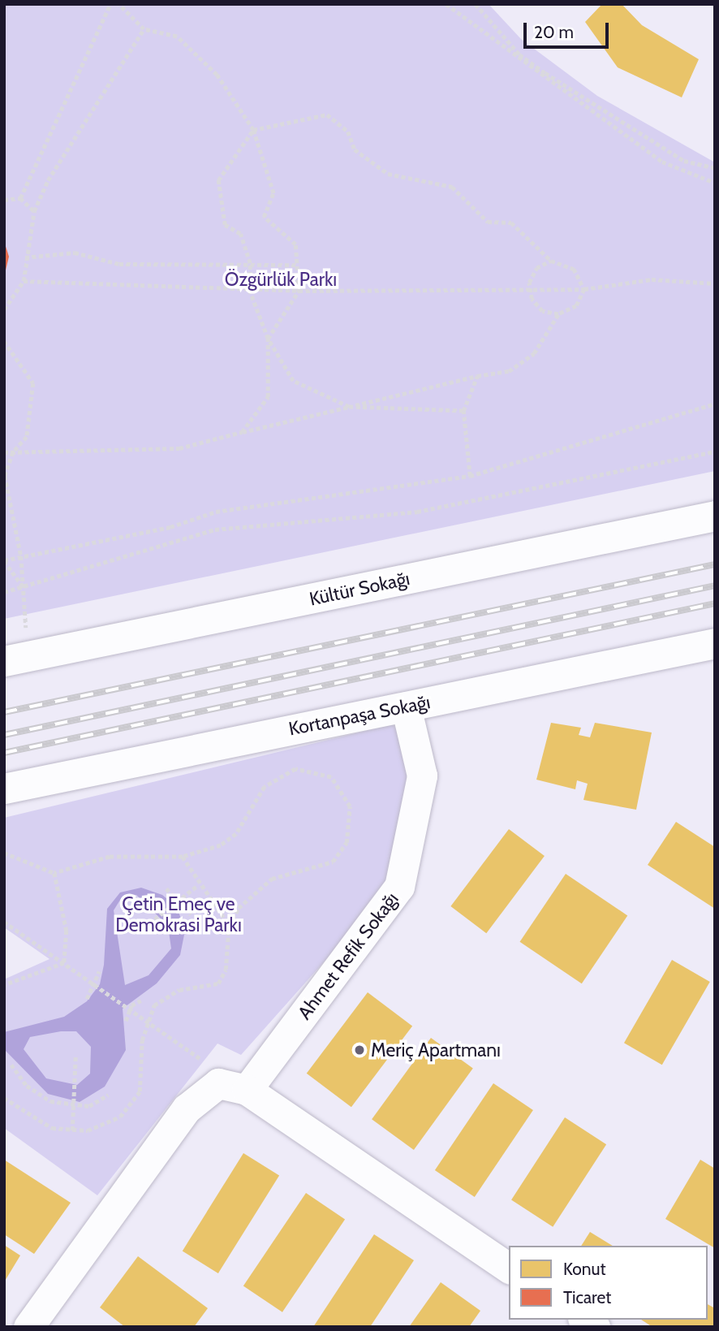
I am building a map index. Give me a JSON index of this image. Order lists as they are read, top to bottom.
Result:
{
  "streets": {
    "street": ["Kültür Sokağı", "Kortanpaşa Sokağı", "Ahmet Refik Sokağı"]
  },
  "crossings": [
    ["Kortanpaşa Sokağı", "Ahmet Refik Sokağı"]
  ],
  "parks": ["Özgürlük Parkı", "Çetin Emeç ve Demokrasi Parkı"],
  "places": ["Meriç Apartmanı"],
  "legend": ["Konut", "Ticaret"],
  "scale_bar": "20 m"
}
